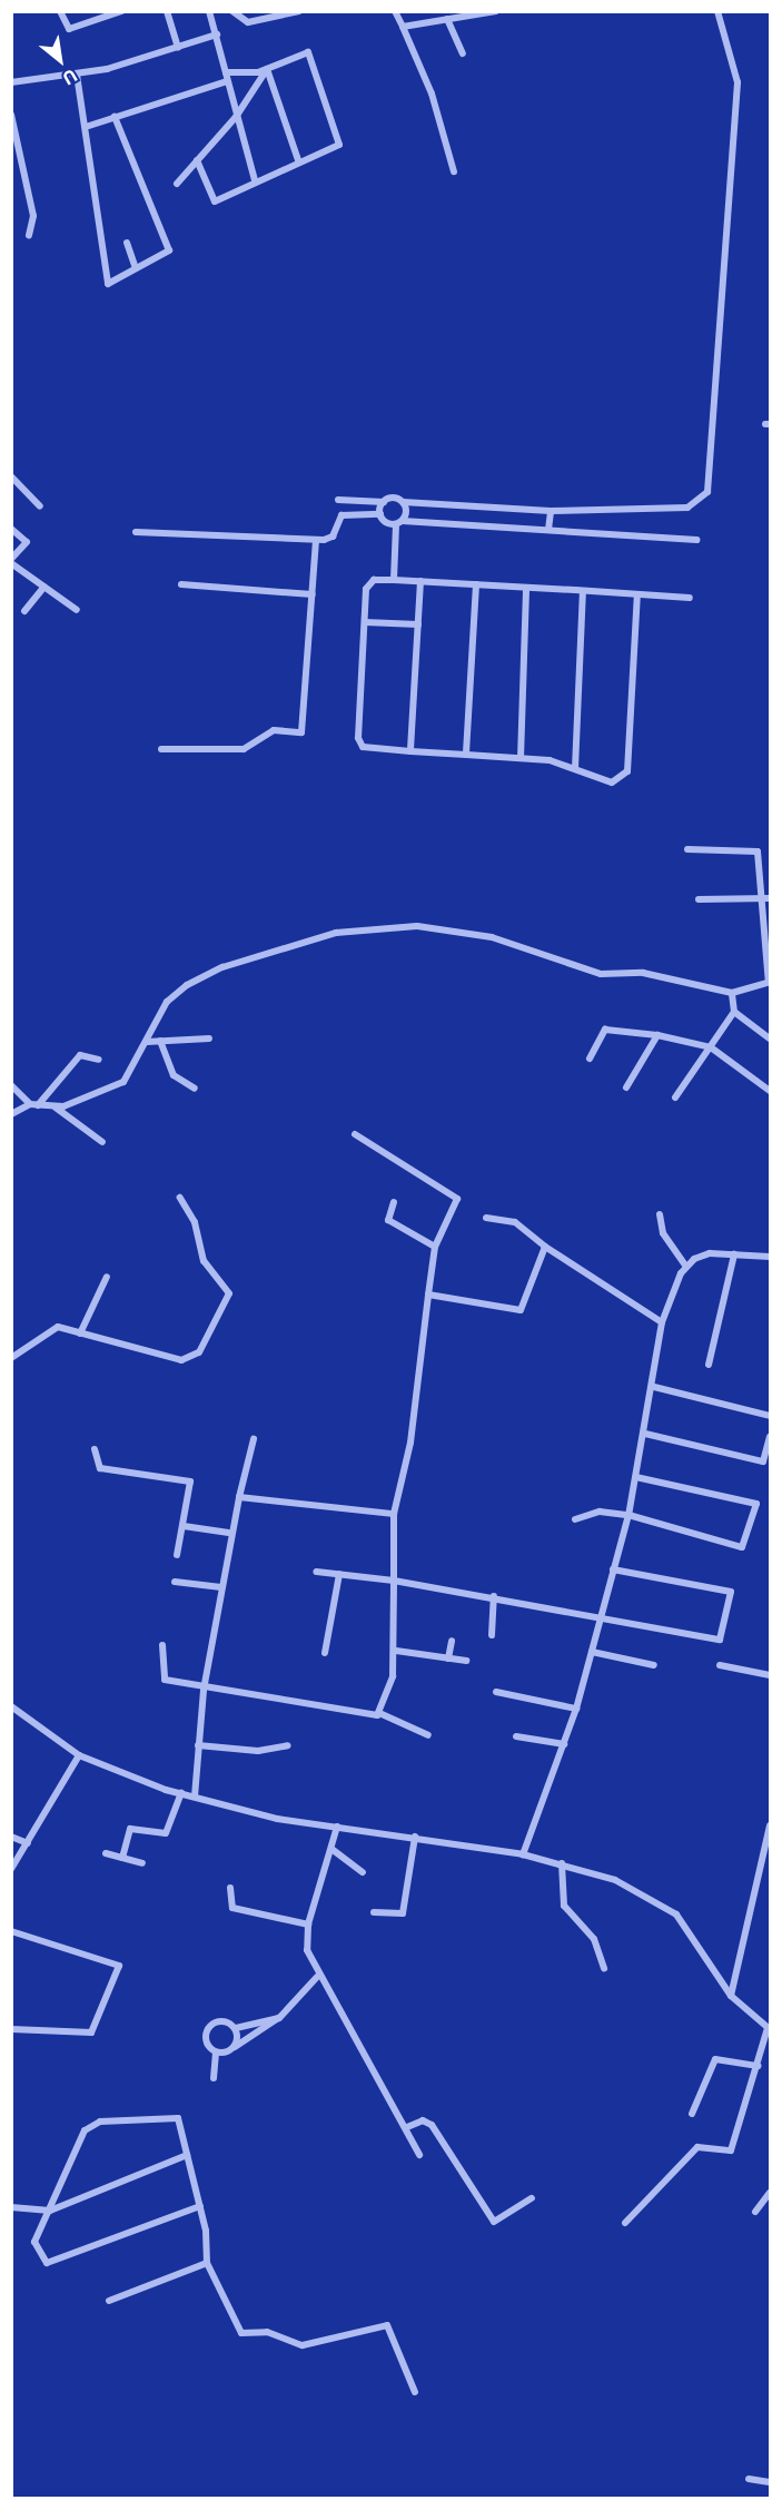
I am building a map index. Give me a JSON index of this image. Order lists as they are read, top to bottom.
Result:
{
  "north": "bottom right"
}
